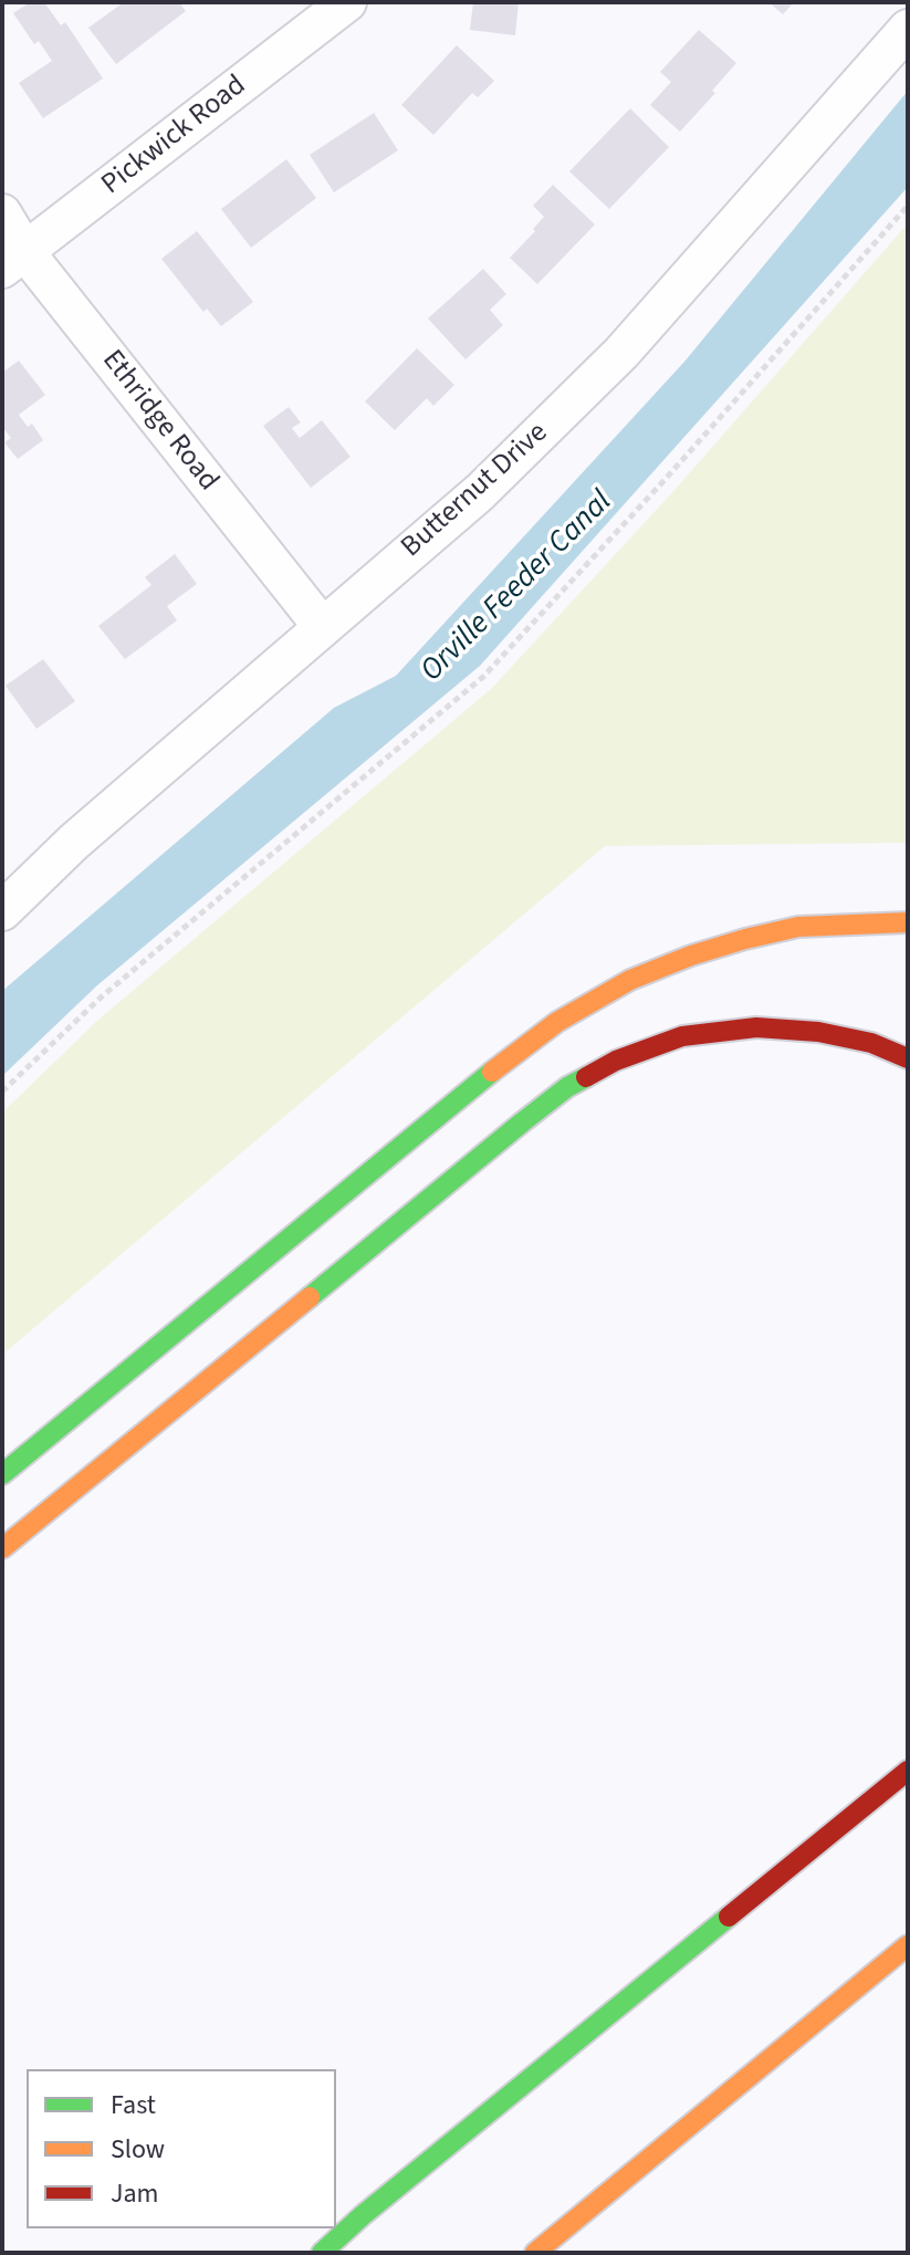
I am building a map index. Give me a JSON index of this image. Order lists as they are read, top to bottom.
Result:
{
  "streets": {
    "street": ["Pickwick Road", "Ethridge Road", "Butternut Drive"]
  },
  "crossings": [
    ["Pickwick Road", "Ethridge Road"],
    ["Ethridge Road", "Butternut Drive"]
  ],
  "water": ["Orville Feeder Canal"],
  "legend": ["Fast", "Slow", "Jam"]
}
